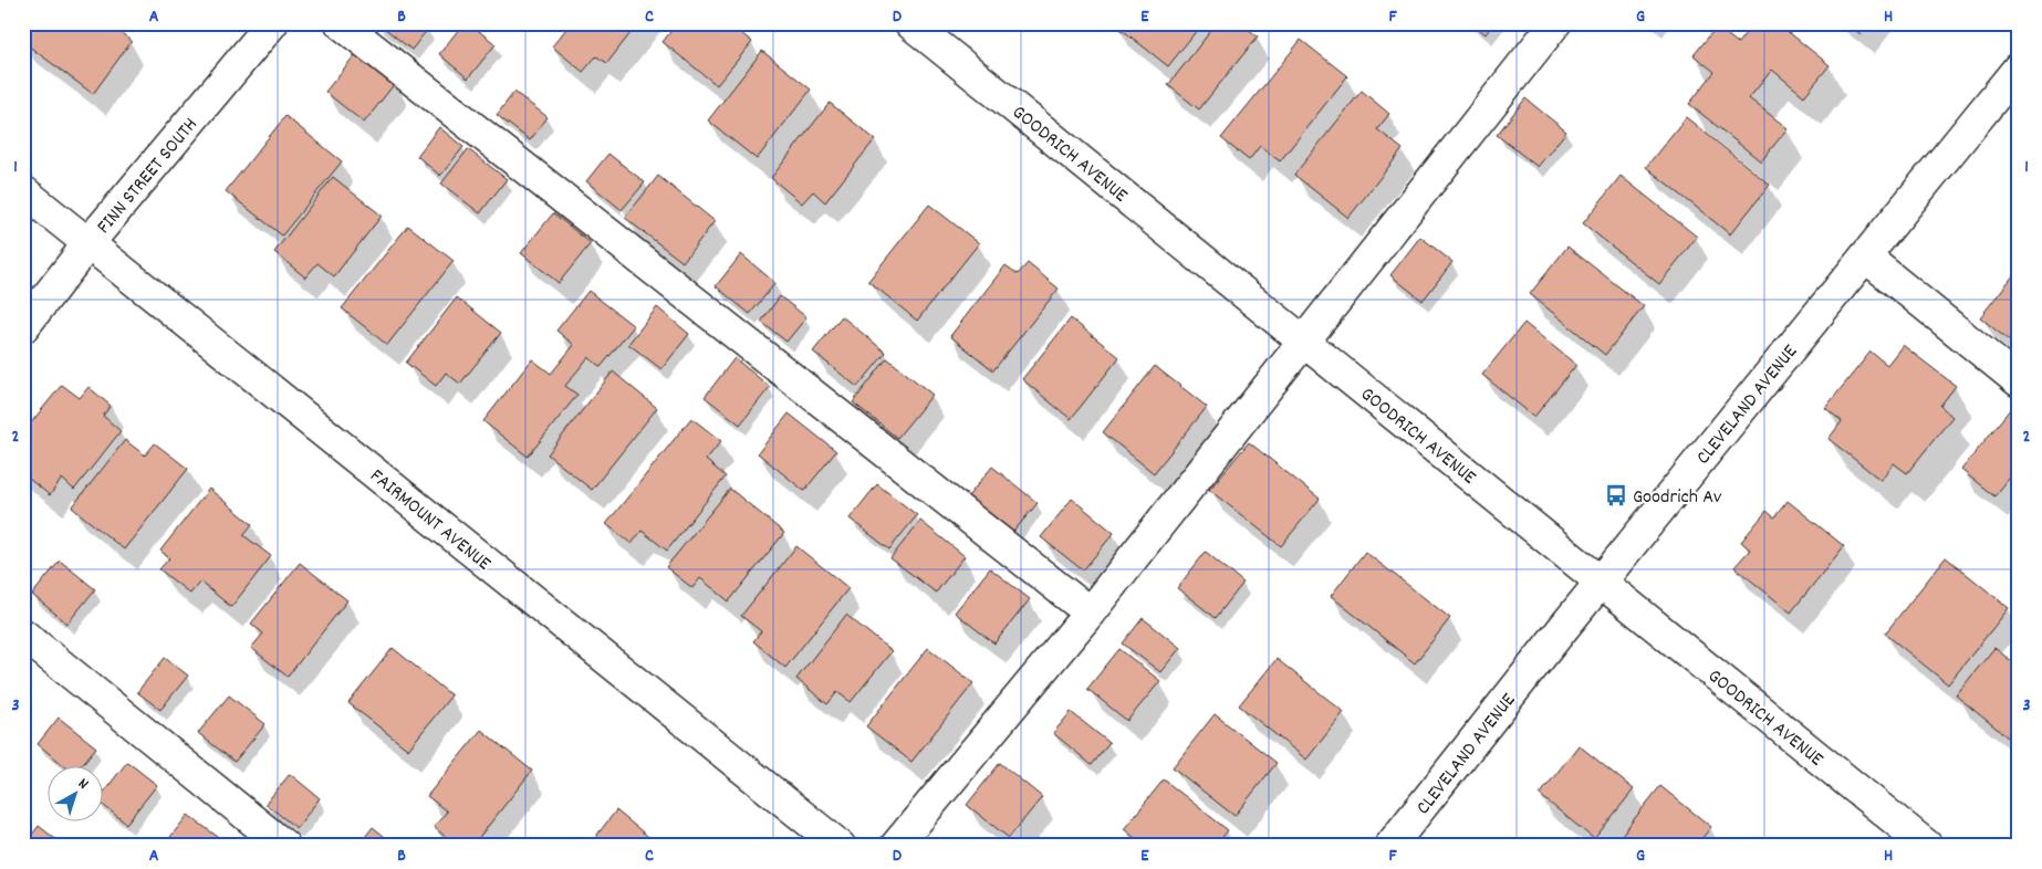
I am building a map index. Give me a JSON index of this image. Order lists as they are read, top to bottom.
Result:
{
  "streets": {
    "street": [
      "GOODRICH AVENUE",
      "FINN STREET SOUTH",
      "CLEVELAND AVENUE",
      "FAIRMOUNT AVENUE"
    ]
  },
  "crossings": [
    ["GOODRICH AVENUE", "CLEVELAND AVENUE"],
    ["FINN STREET SOUTH", "FAIRMOUNT AVENUE"]
  ],
  "places": {
    "bus stop": ["Goodrich Av"]
  },
  "north": "top right",
  "grid": {
    "columns": [
      "A",
      "B",
      "C",
      "D",
      "E",
      "F",
      "G",
      "H"
    ],
    "rows": ["1", "2", "3"]
  }
}
